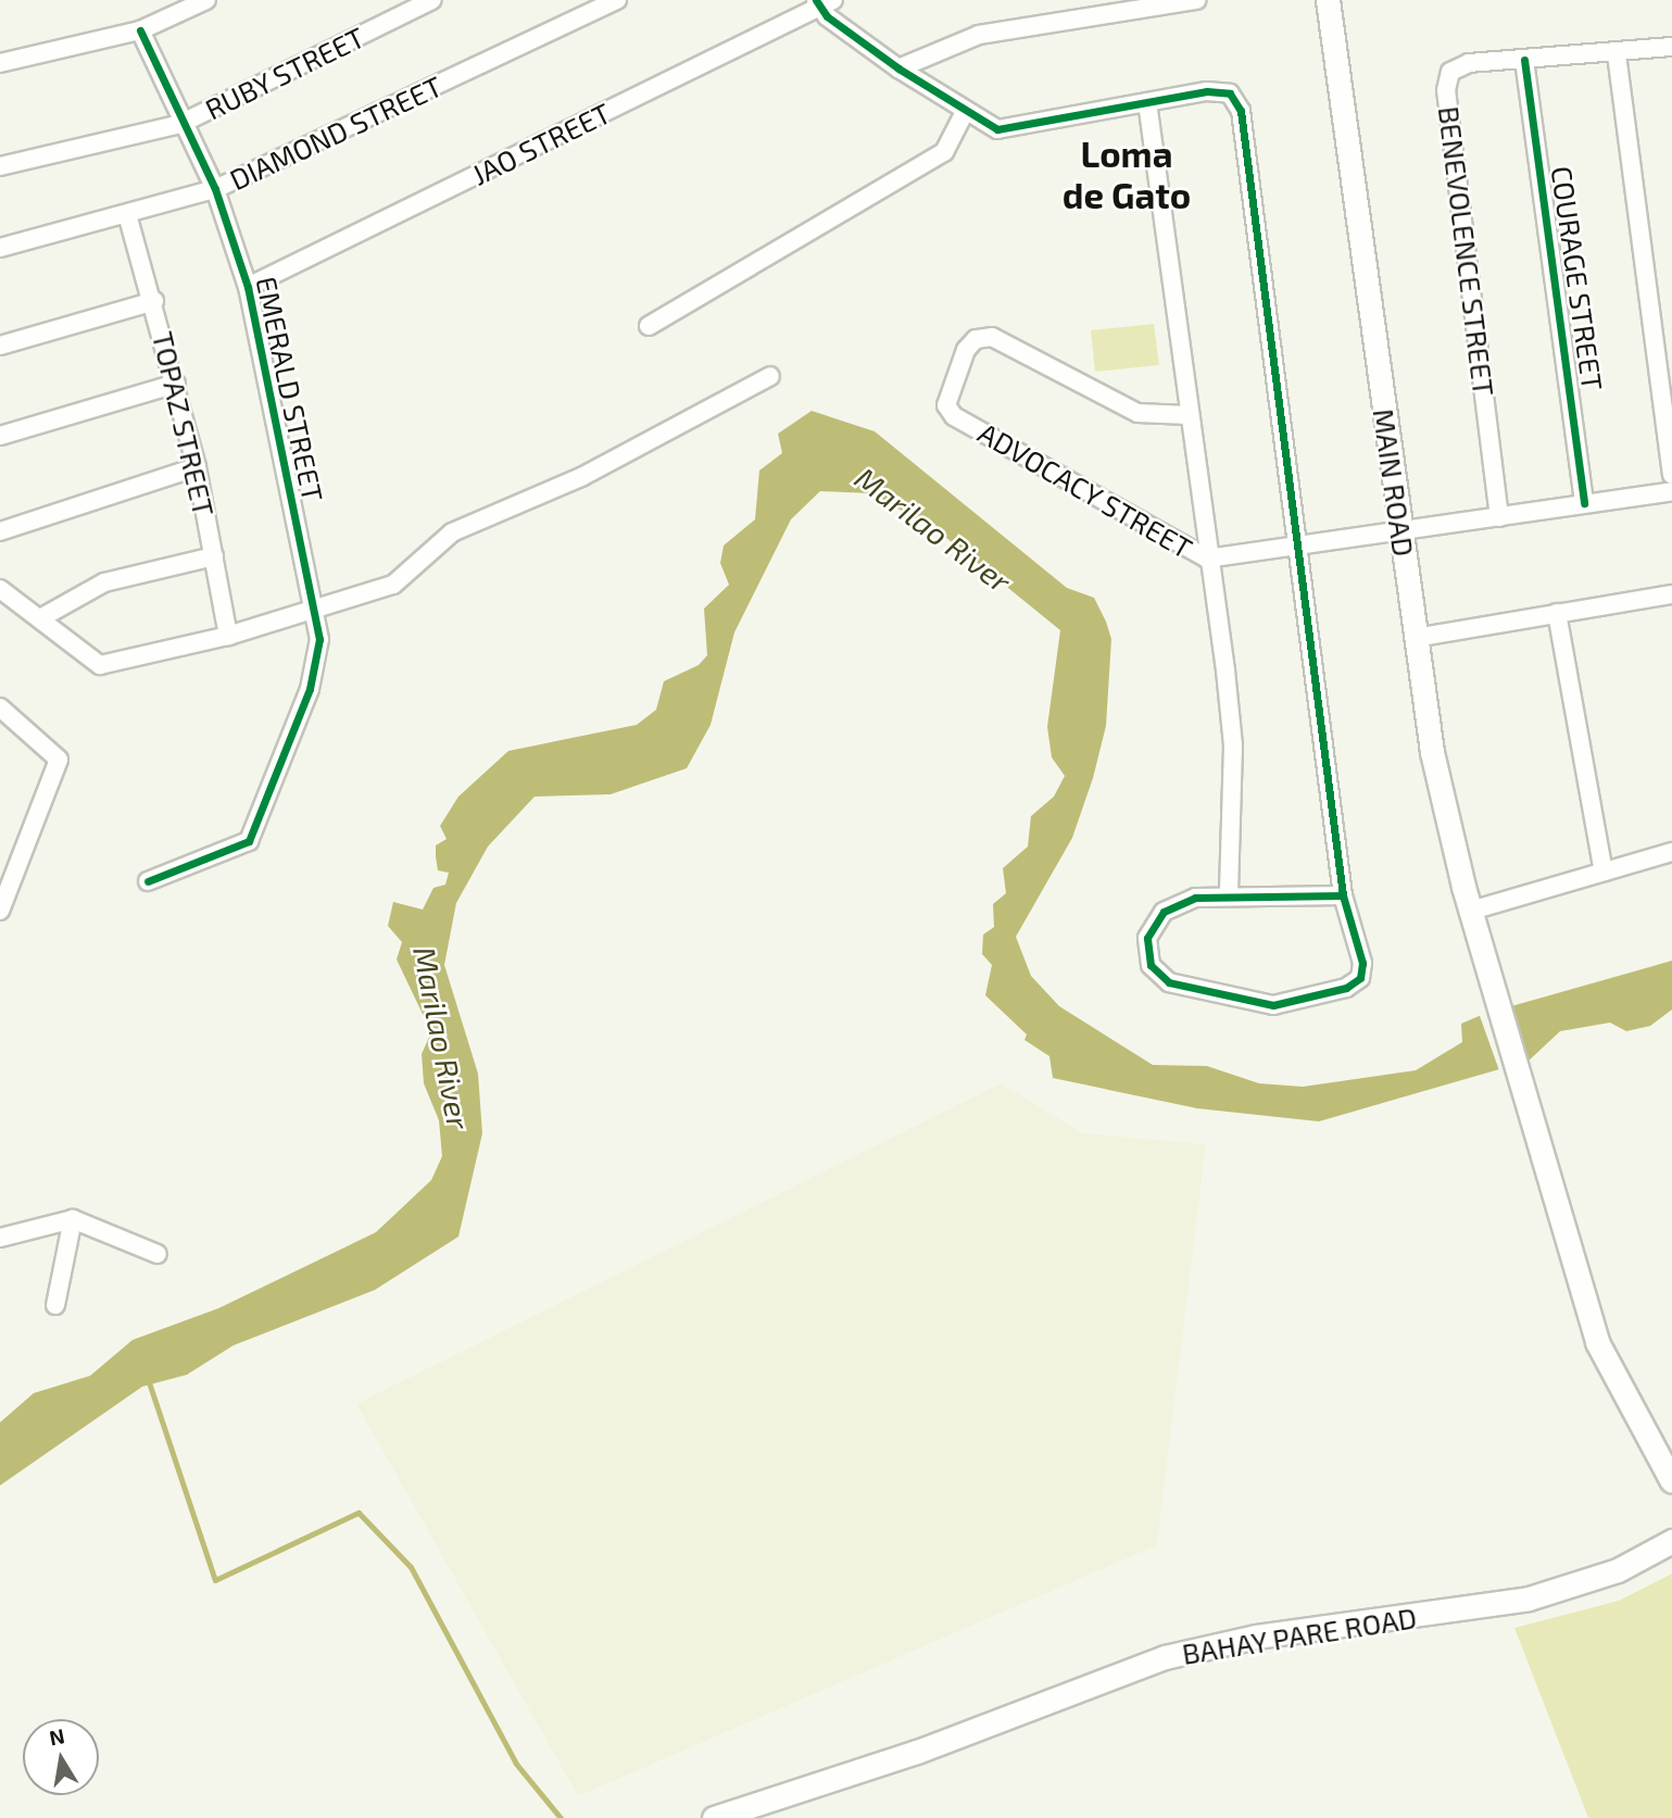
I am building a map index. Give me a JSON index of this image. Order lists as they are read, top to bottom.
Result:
{
  "streets": {
    "main road": ["MAIN ROAD", "BAHAY PARE ROAD"],
    "street": [
      "RUBY STREET",
      "DIAMOND STREET",
      "JAO STREET",
      "BENEVOLENCE STREET",
      "COURAGE STREET",
      "EMERALD STREET",
      "TOPAZ STREET",
      "ADVOCACY STREET"
    ]
  },
  "crossings": [
    ["RUBY STREET", "EMERALD STREET"],
    ["DIAMOND STREET", "EMERALD STREET"],
    ["DIAMOND STREET", "TOPAZ STREET"],
    ["JAO STREET", "EMERALD STREET"],
    ["BENEVOLENCE STREET", "COURAGE STREET"],
    ["BENEVOLENCE STREET", "ADVOCACY STREET"],
    ["COURAGE STREET", "ADVOCACY STREET"],
    ["MAIN ROAD", "ADVOCACY STREET"]
  ],
  "districts": ["Loma de Gato"],
  "water": ["Marilao River"],
  "north": "top"
}
